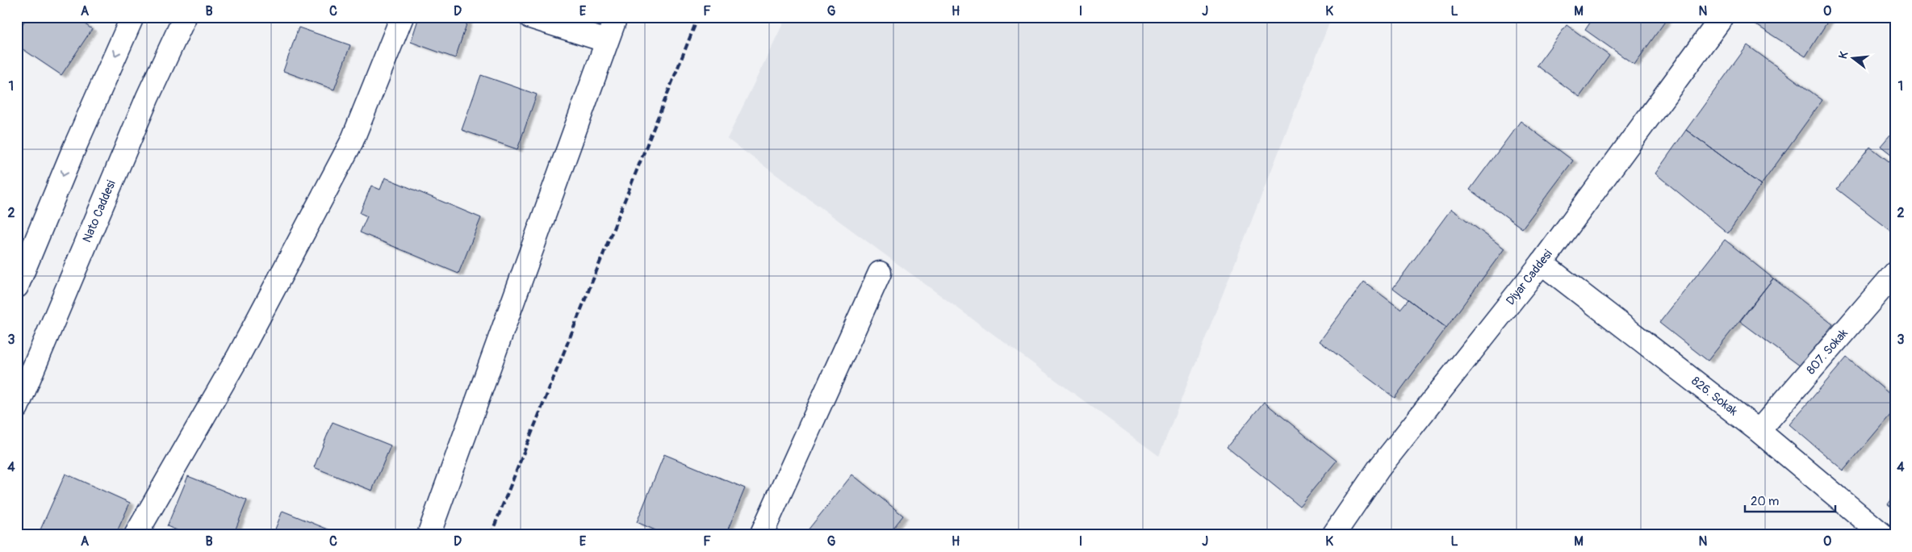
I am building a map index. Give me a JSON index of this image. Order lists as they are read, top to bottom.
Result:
{
  "streets": {
    "street": [
      "Nato Caddesi",
      "Diyar Caddesi",
      "807. Sokak",
      "826. Sokak"
    ]
  },
  "crossings": [
    ["Diyar Caddesi", "826. Sokak"],
    ["807. Sokak", "826. Sokak"]
  ],
  "scale_bar": "20 m",
  "north": "left",
  "grid": {
    "columns": [
      "A",
      "B",
      "C",
      "D",
      "E",
      "F",
      "G",
      "H",
      "I",
      "J",
      "K",
      "L",
      "M",
      "N",
      "O"
    ],
    "rows": [
      "1",
      "2",
      "3",
      "4"
    ]
  }
}
